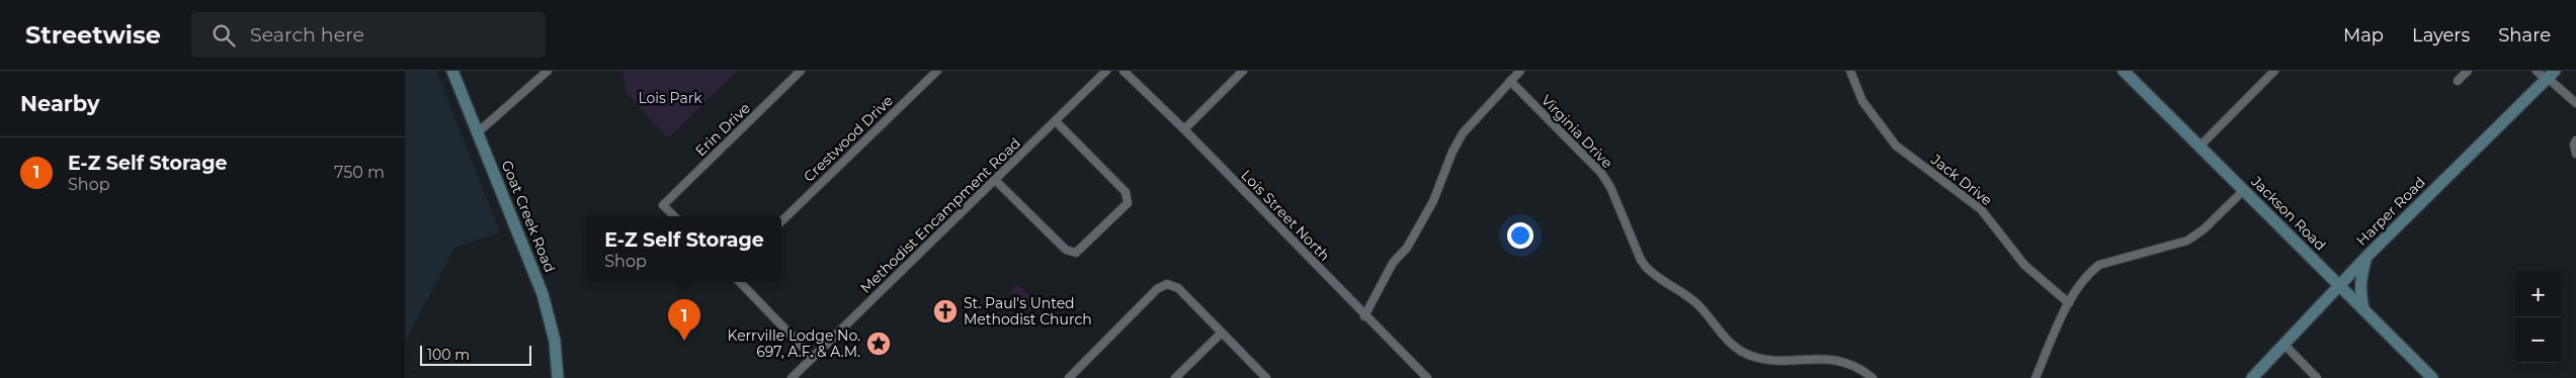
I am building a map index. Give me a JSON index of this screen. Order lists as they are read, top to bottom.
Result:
{
  "streets": {
    "main road": ["Harper Road", "Jackson Road", "Goat Creek Road"],
    "street": [
      "Erin Drive",
      "Virginia Drive",
      "Crestwood Drive",
      "Jack Drive",
      "Methodist Encampment Road",
      "Lois Street North"
    ]
  },
  "crossings": [
    ["Harper Road", "Jackson Road"]
  ],
  "parks": ["Lois Park"],
  "places": {
    "church": ["St. Paul's Unted Methodist Church"],
    "place": ["Kerrville Lodge No. 697, A.F. & A.M."]
  },
  "scale_bar": "100 m",
  "page": {
    "header": "Streetwise",
    "search": "Search here",
    "nav": ["Map", "Layers", "Share"],
    "heading": "Nearby",
    "list": [
      {
        "mark": "1",
        "name": "E-Z Self Storage",
        "note": "Shop",
        "value": "750 m"
      }
    ],
    "popup": ["E-Z Self Storage", "Shop"],
    "map_buttons": ["+", "−"],
    "pins": "1",
    "scale": "100 m"
  }
}
